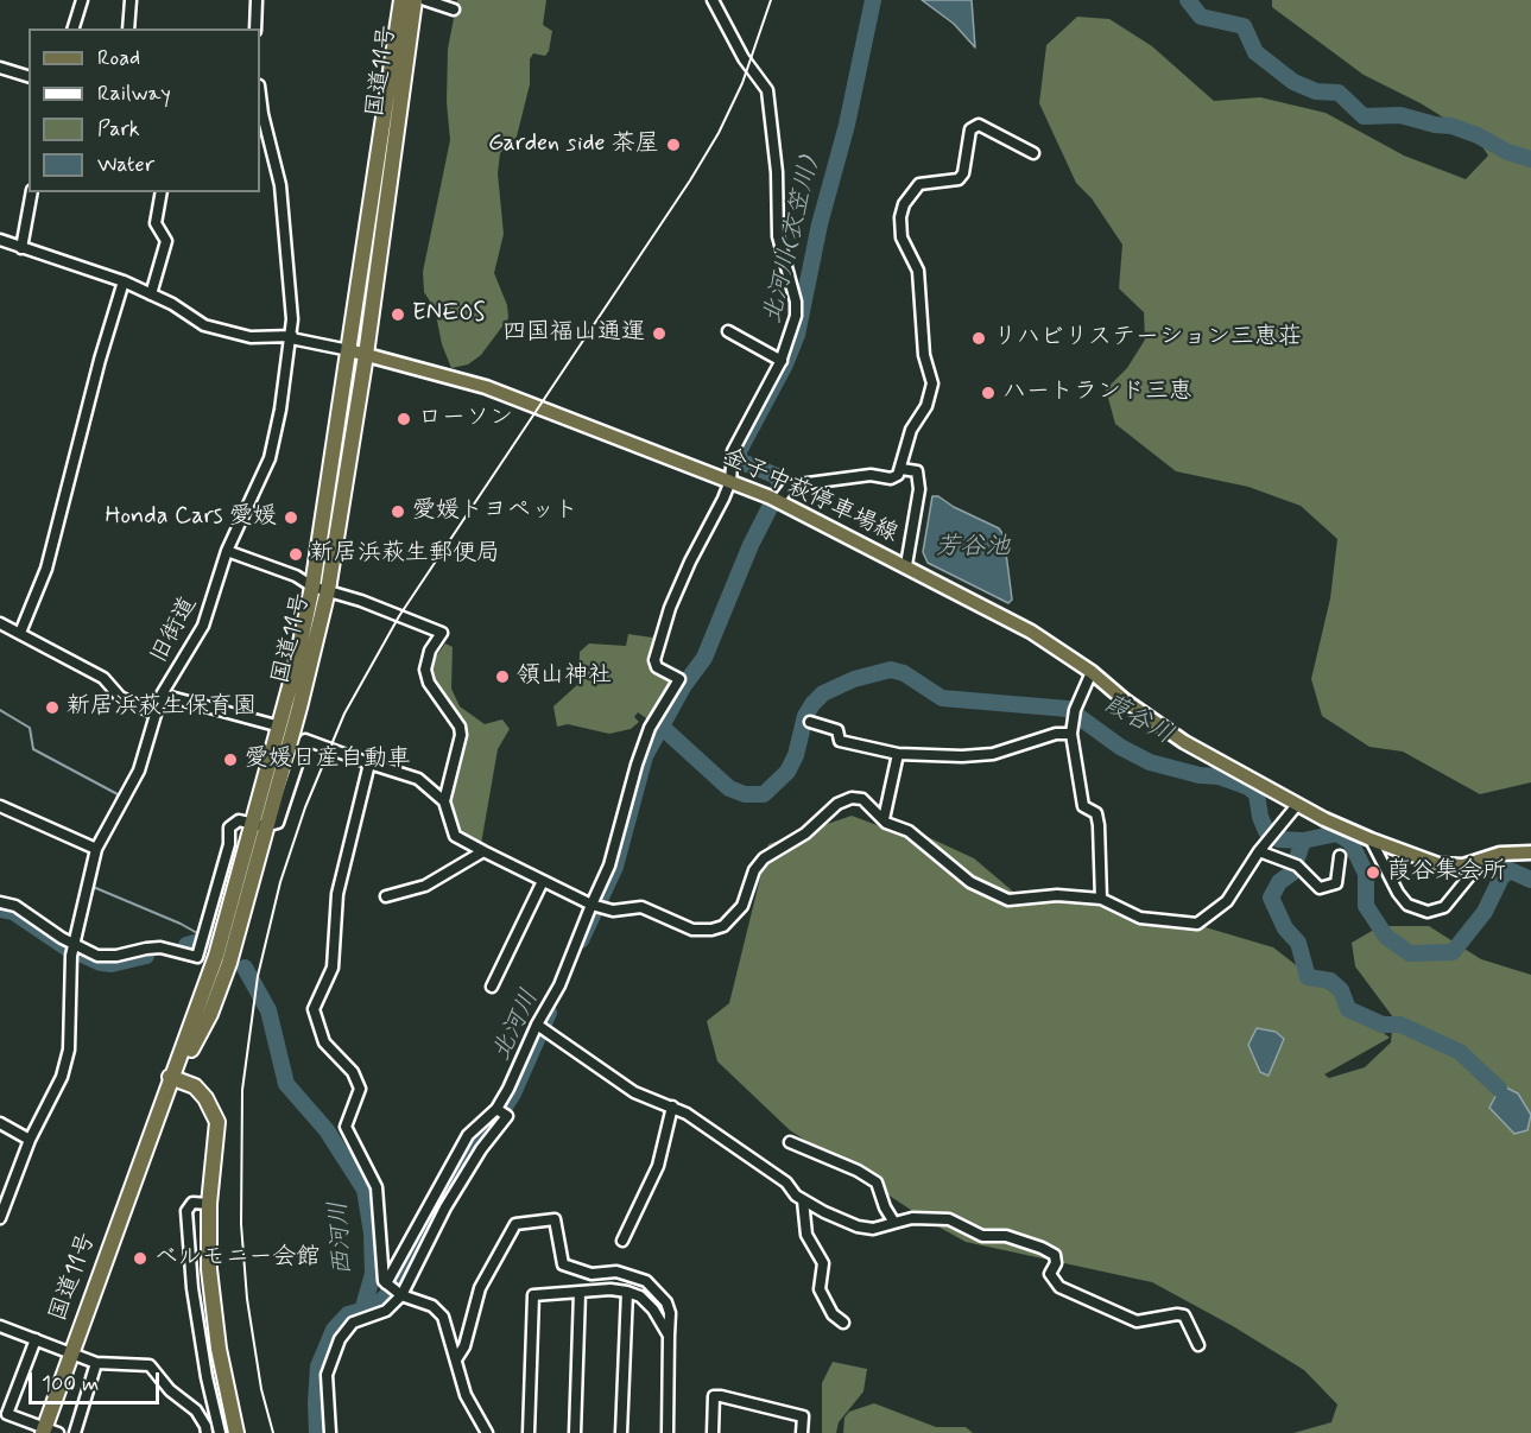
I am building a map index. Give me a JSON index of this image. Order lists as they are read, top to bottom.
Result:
{
  "streets": {
    "highway": ["国道11号"],
    "main road": ["金子中萩停車場線"],
    "street": ["旧街道"]
  },
  "crossings": [
    ["国道11号", "金子中萩停車場線"]
  ],
  "water": [
    "北河川(衣笠川)",
    "芳谷池",
    "葭谷川",
    "北河川",
    "西河川"
  ],
  "places": [
    "Garden side 茶屋",
    "ENEOS",
    "四国福山通運",
    "リハビリステーション三恵荘",
    "ハートランド三恵",
    "ローソン",
    "愛媛トヨペット",
    "Honda Cars 愛媛",
    "新居浜萩生郵便局",
    "領山神社",
    "新居浜萩生保育園",
    "愛媛日産自動車",
    "葭谷集会所",
    "ベルモニー会館"
  ],
  "legend": [
    "Road",
    "Railway",
    "Park",
    "Water"
  ],
  "scale_bar": "100 m"
}
